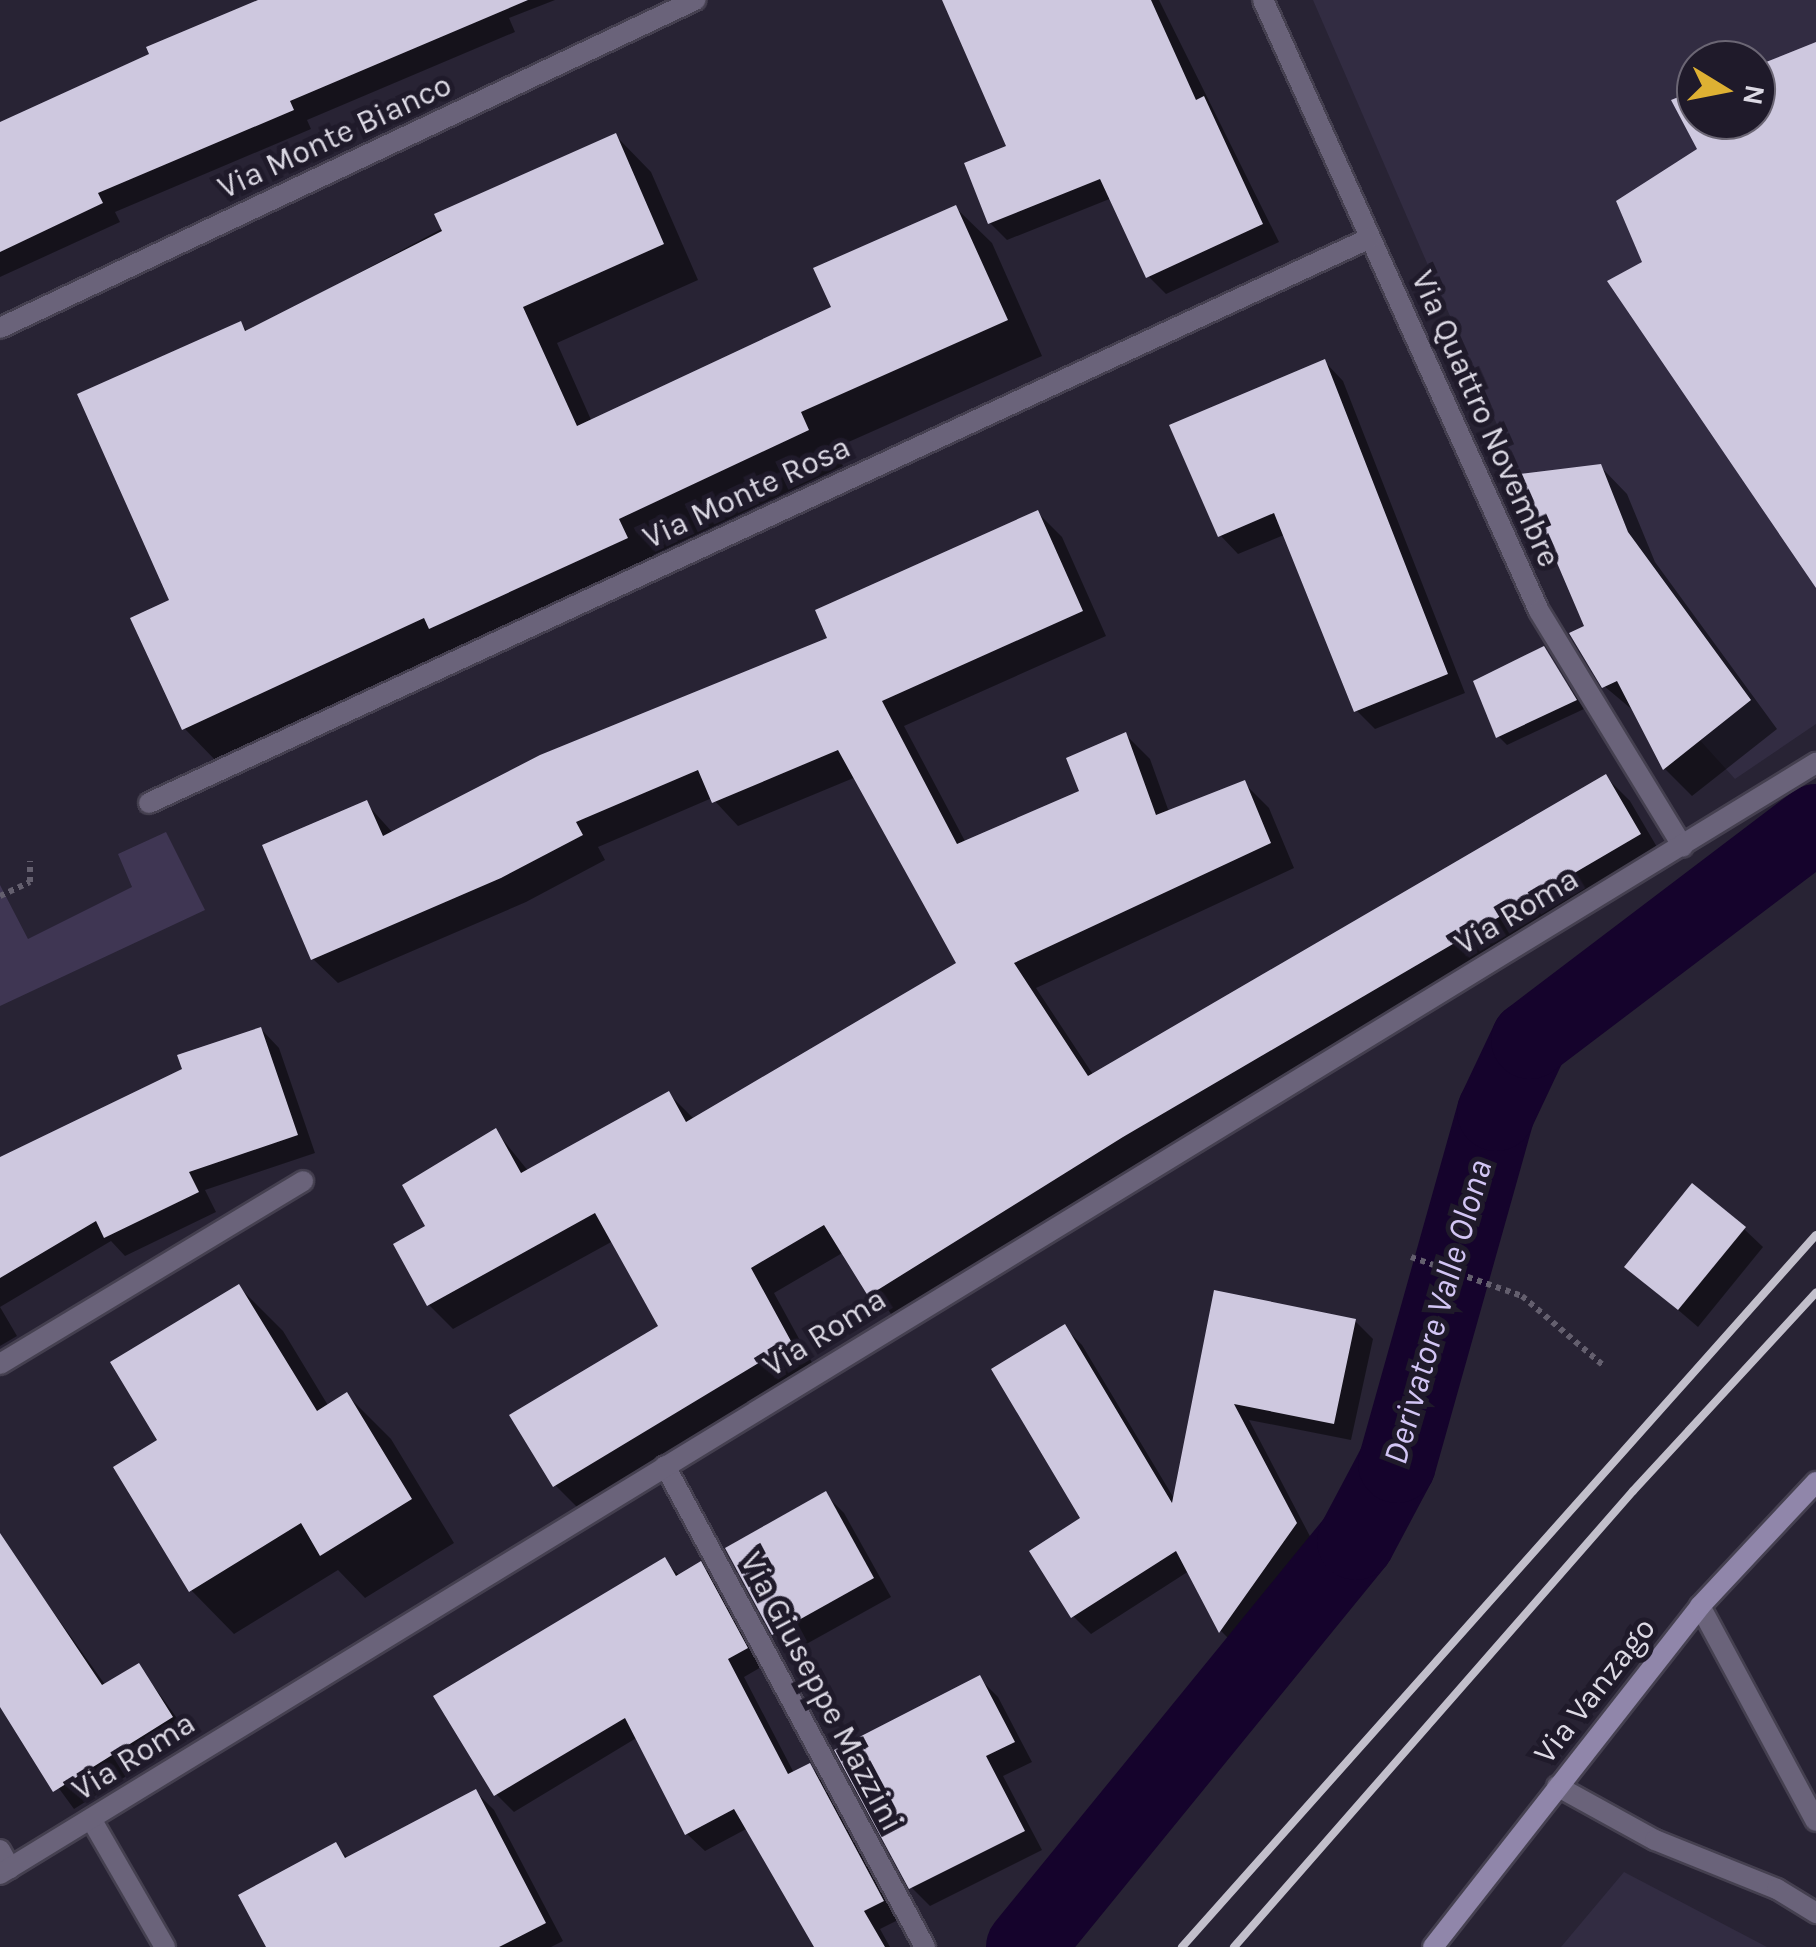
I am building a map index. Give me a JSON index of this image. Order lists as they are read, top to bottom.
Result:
{
  "streets": {
    "street": [
      "Via Monte Bianco",
      "Via Quattro Novembre",
      "Via Monte Rosa",
      "Via Roma",
      "Via Vanzago",
      "Via Giuseppe Mazzini"
    ]
  },
  "crossings": [
    ["Via Quattro Novembre", "Via Monte Rosa"],
    ["Via Quattro Novembre", "Via Roma"],
    ["Via Roma", "Via Giuseppe Mazzini"]
  ],
  "water": ["Derivatore Valle Olona"],
  "north": "right"
}
